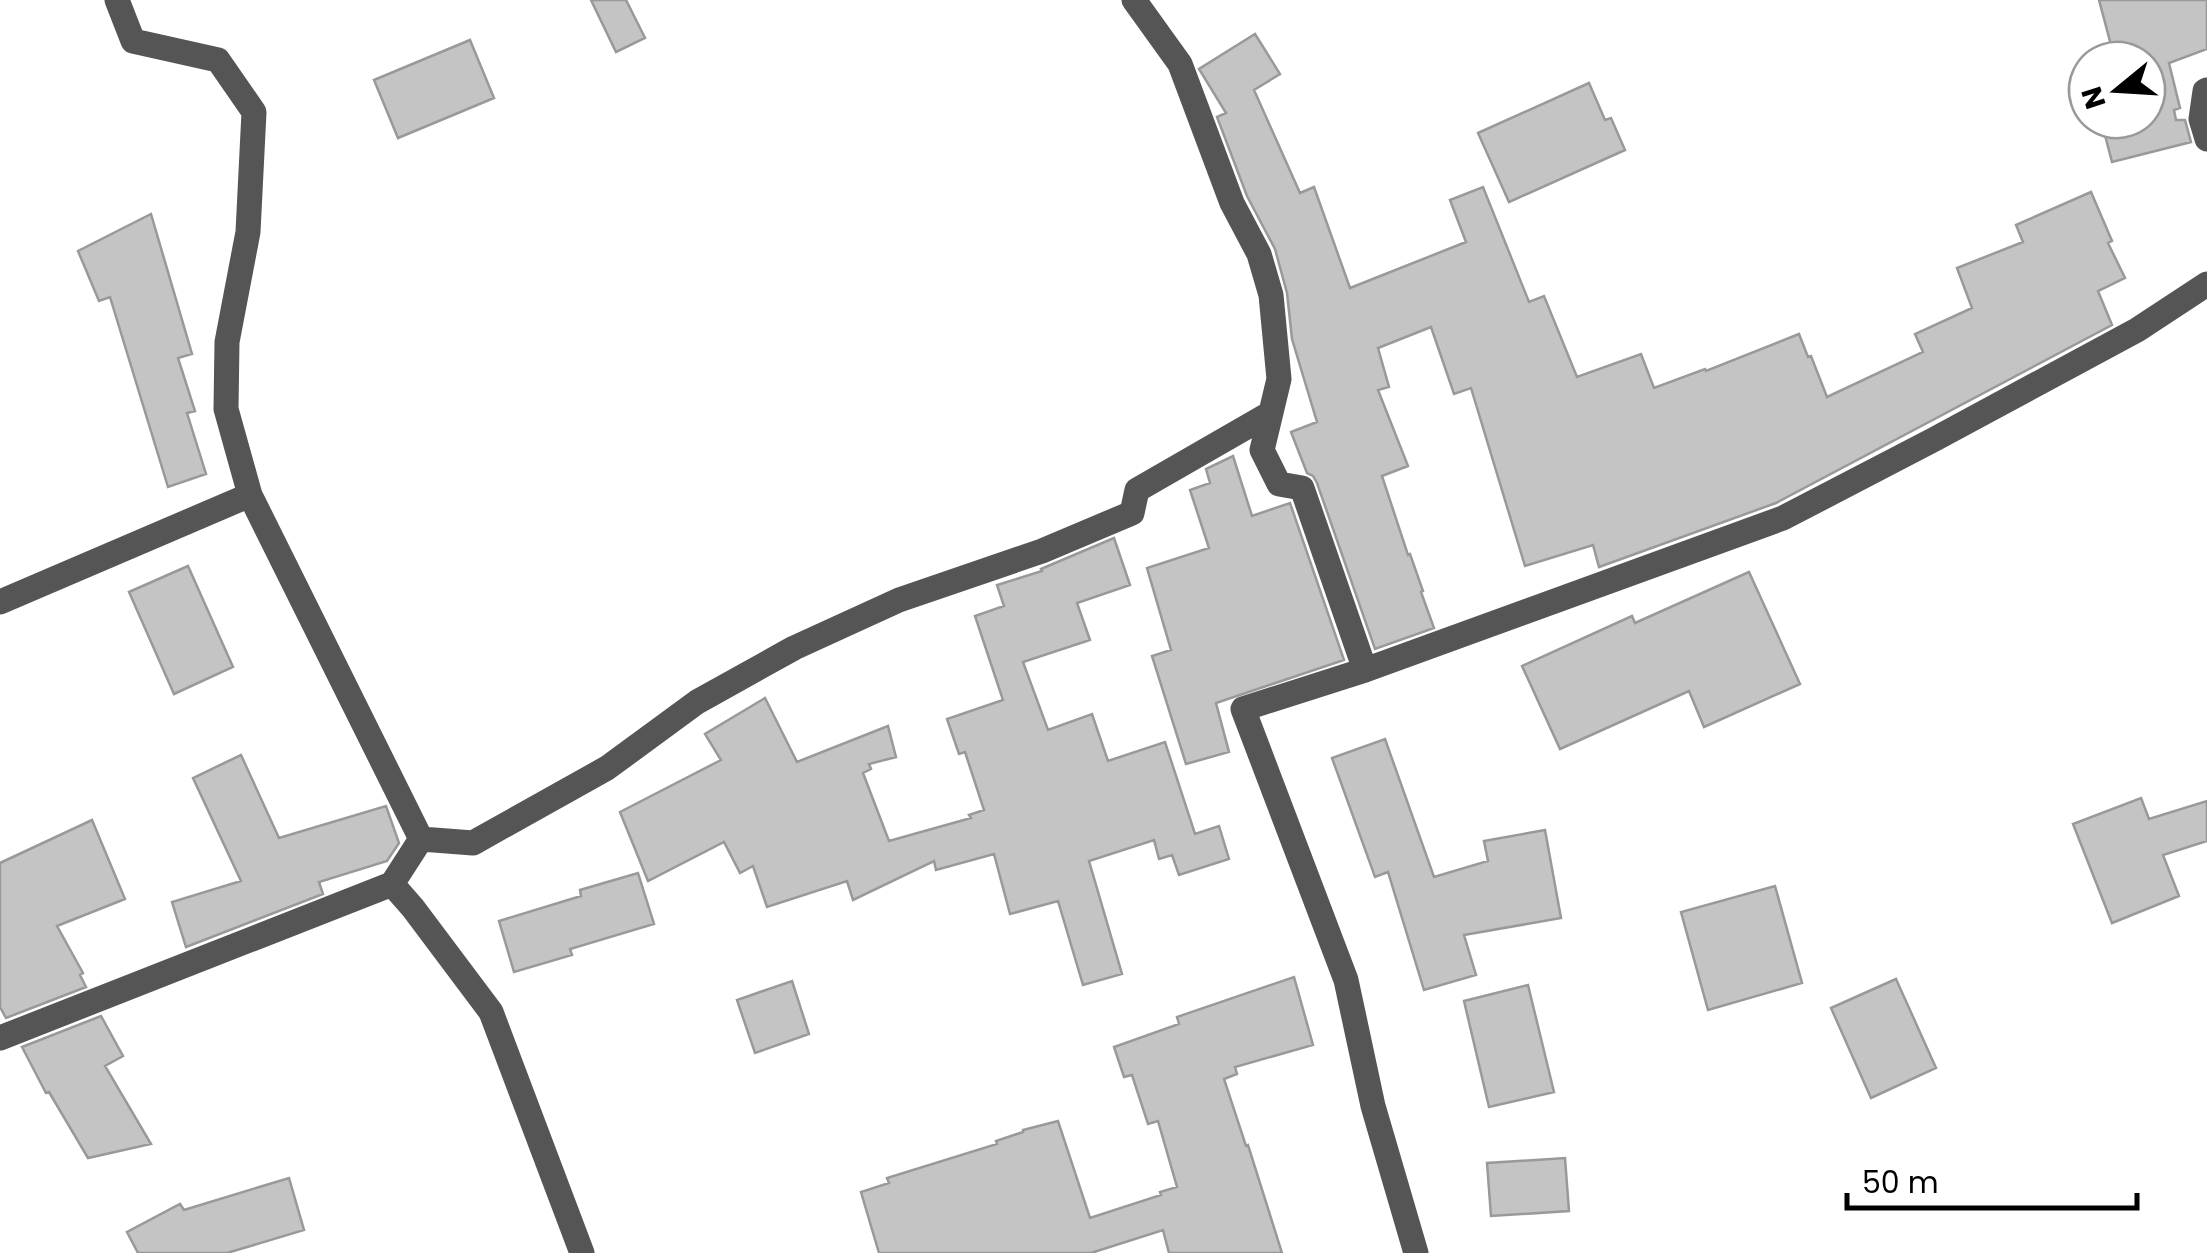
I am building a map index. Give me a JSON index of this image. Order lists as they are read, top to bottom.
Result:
{
  "scale_bar": "50 m",
  "north": "left"
}
